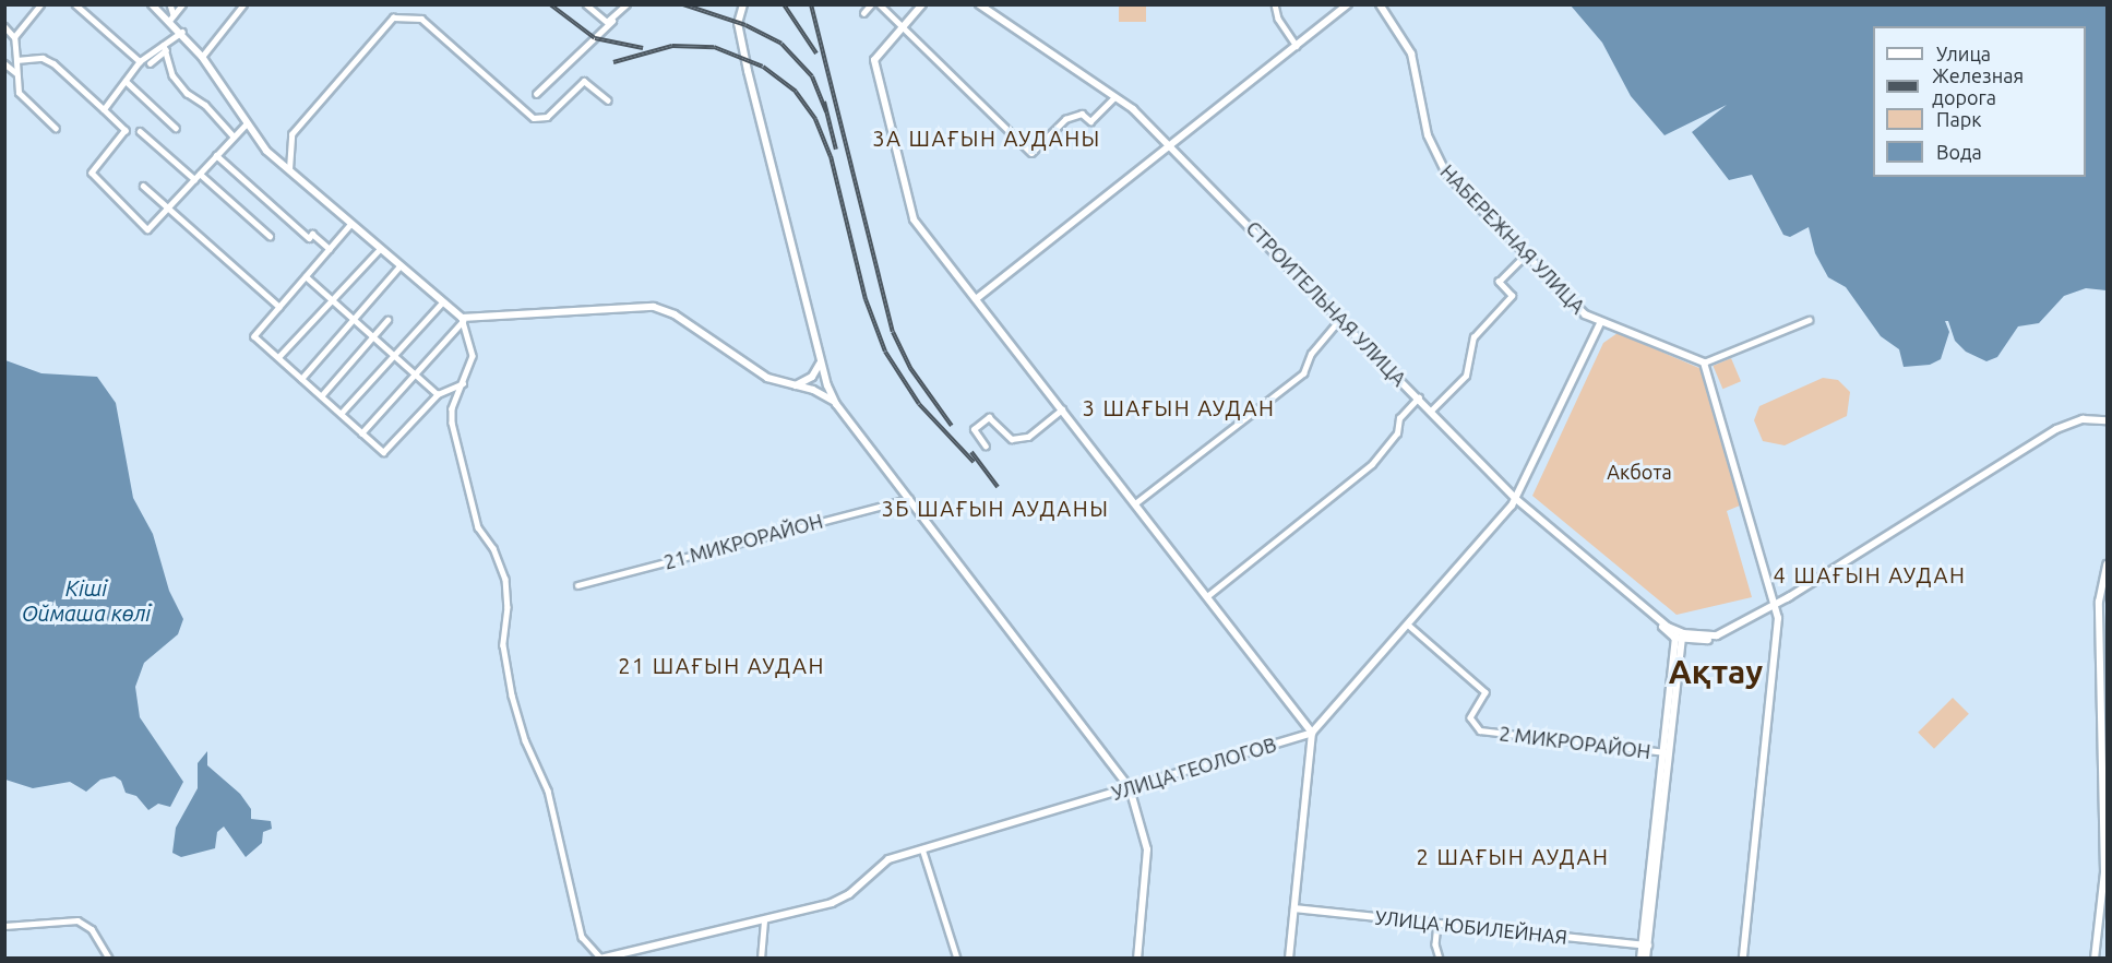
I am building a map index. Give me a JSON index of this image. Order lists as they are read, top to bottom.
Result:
{
  "streets": {
    "street": [
      "НАБЕРЕЖНАЯ УЛИЦА",
      "СТРОИТЕЛЬНАЯ УЛИЦА",
      "21 МИКРОРАЙОН",
      "2 МИКРОРАЙОН",
      "УЛИЦА ГЕОЛОГОВ",
      "УЛИЦА ЮБИЛЕЙНАЯ"
    ]
  },
  "districts": [
    "3А ШАҒЫН АУДАНЫ",
    "3 ШАҒЫН АУДАН",
    "3Б ШАҒЫН АУДАНЫ",
    "4 ШАҒЫН АУДАН",
    "21 ШАҒЫН АУДАН",
    "Ақтау",
    "2 ШАҒЫН АУДАН"
  ],
  "water": ["Кіші Оймаша көлi"],
  "parks": ["Акбота"],
  "legend": [
    "Улица",
    "Железная дорога",
    "Парк",
    "Вода"
  ]
}
